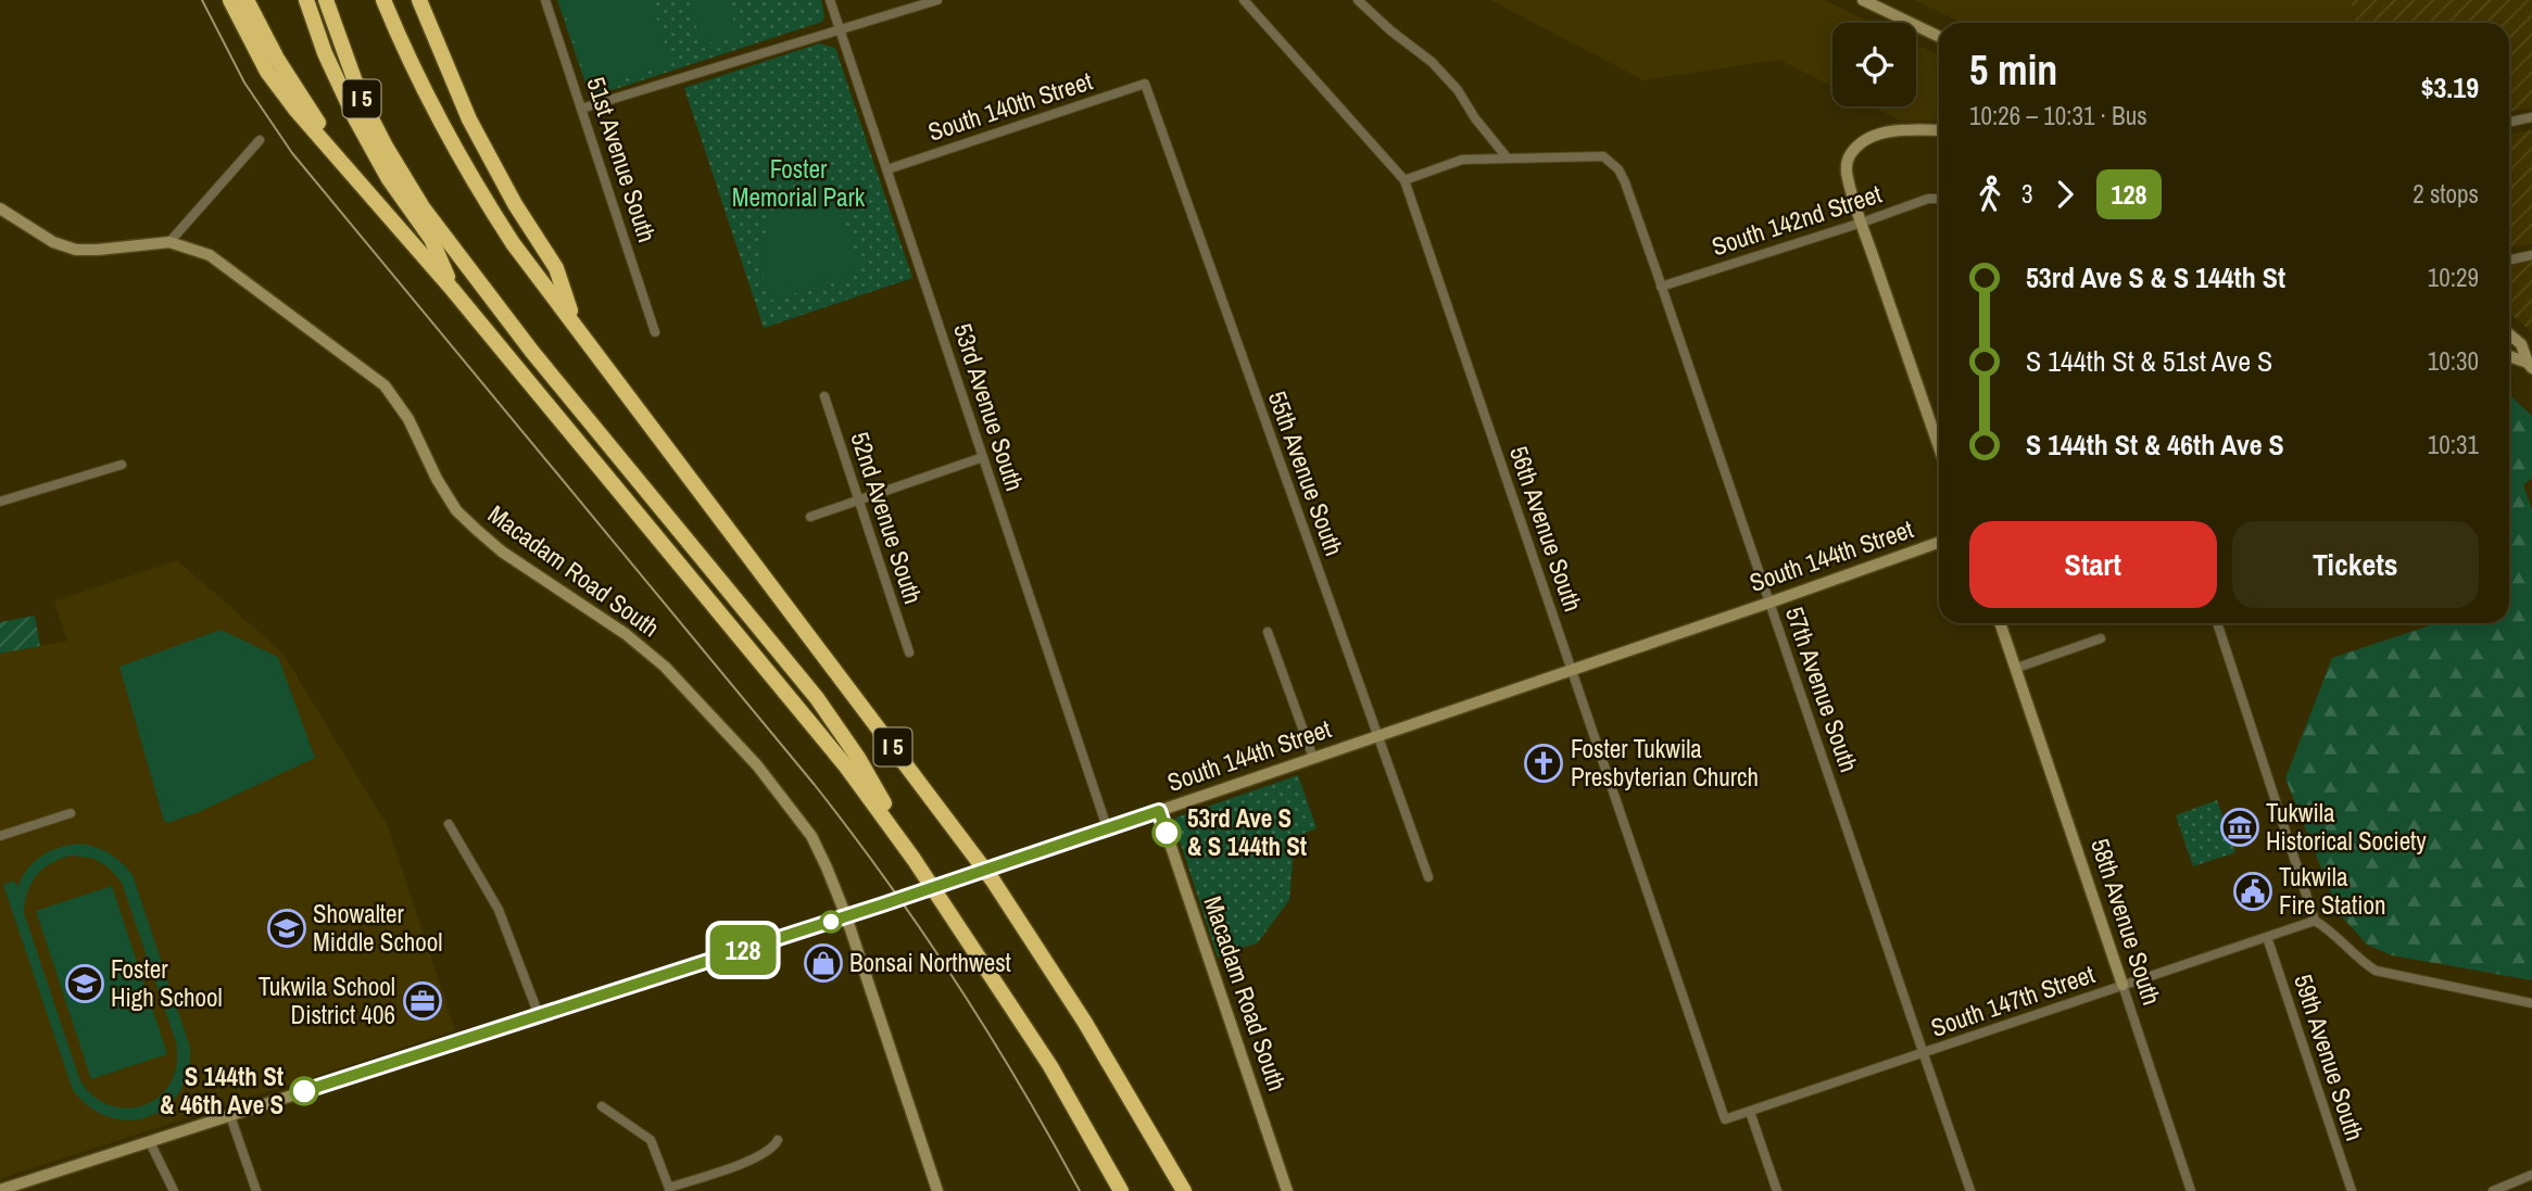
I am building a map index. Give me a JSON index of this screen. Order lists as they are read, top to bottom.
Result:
{
  "streets": {
    "highway": ["I 5"],
    "street": [
      "South 140th Street",
      "51st Avenue South",
      "South 142nd Street",
      "53rd Avenue South",
      "55th Avenue South",
      "52nd Avenue South",
      "56th Avenue South",
      "South 144th Street",
      "Macadam Road South",
      "57th Avenue South",
      "58th Avenue South",
      "South 147th Street",
      "59th Avenue South"
    ]
  },
  "crossings": [
    ["South 140th Street", "53rd Avenue South"],
    ["South 140th Street", "55th Avenue South"],
    ["South 142nd Street", "57th Avenue South"],
    ["53rd Avenue South", "South 144th Street"],
    ["55th Avenue South", "South 144th Street"],
    ["56th Avenue South", "South 144th Street"],
    ["56th Avenue South", "South 147th Street"],
    ["South 144th Street", "Macadam Road South"],
    ["South 144th Street", "57th Avenue South"],
    ["57th Avenue South", "South 147th Street"],
    ["58th Avenue South", "South 147th Street"],
    ["South 147th Street", "59th Avenue South"]
  ],
  "parks": ["Foster Memorial Park"],
  "places": {
    "church": ["Foster Tukwila Presbyterian Church"],
    "museum": ["Tukwila Historical Society"],
    "other": ["53rd Ave S & S 144th St", "S 144th St & 46th Ave S"],
    "public building": ["Tukwila Fire Station"],
    "school or university": ["Showalter Middle School", "Foster High School"],
    "shop": ["Bonsai Northwest"],
    "office": ["Tukwila School District 406"]
  },
  "lines": ["bus line 128"],
  "page": {
    "on_map": "128",
    "heading": ["5 min", "10:26 – 10:31 · Bus", "$3.19"],
    "legs": ["3", "128", "2 stops"],
    "list": [
      {
        "name": "53rd Ave S & S 144th St",
        "value": "10:29"
      },
      {
        "name": "S 144th St & 51st Ave S",
        "value": "10:30"
      },
      {
        "name": "S 144th St & 46th Ave S",
        "value": "10:31"
      }
    ],
    "buttons": ["Start", "Tickets"]
  }
}
